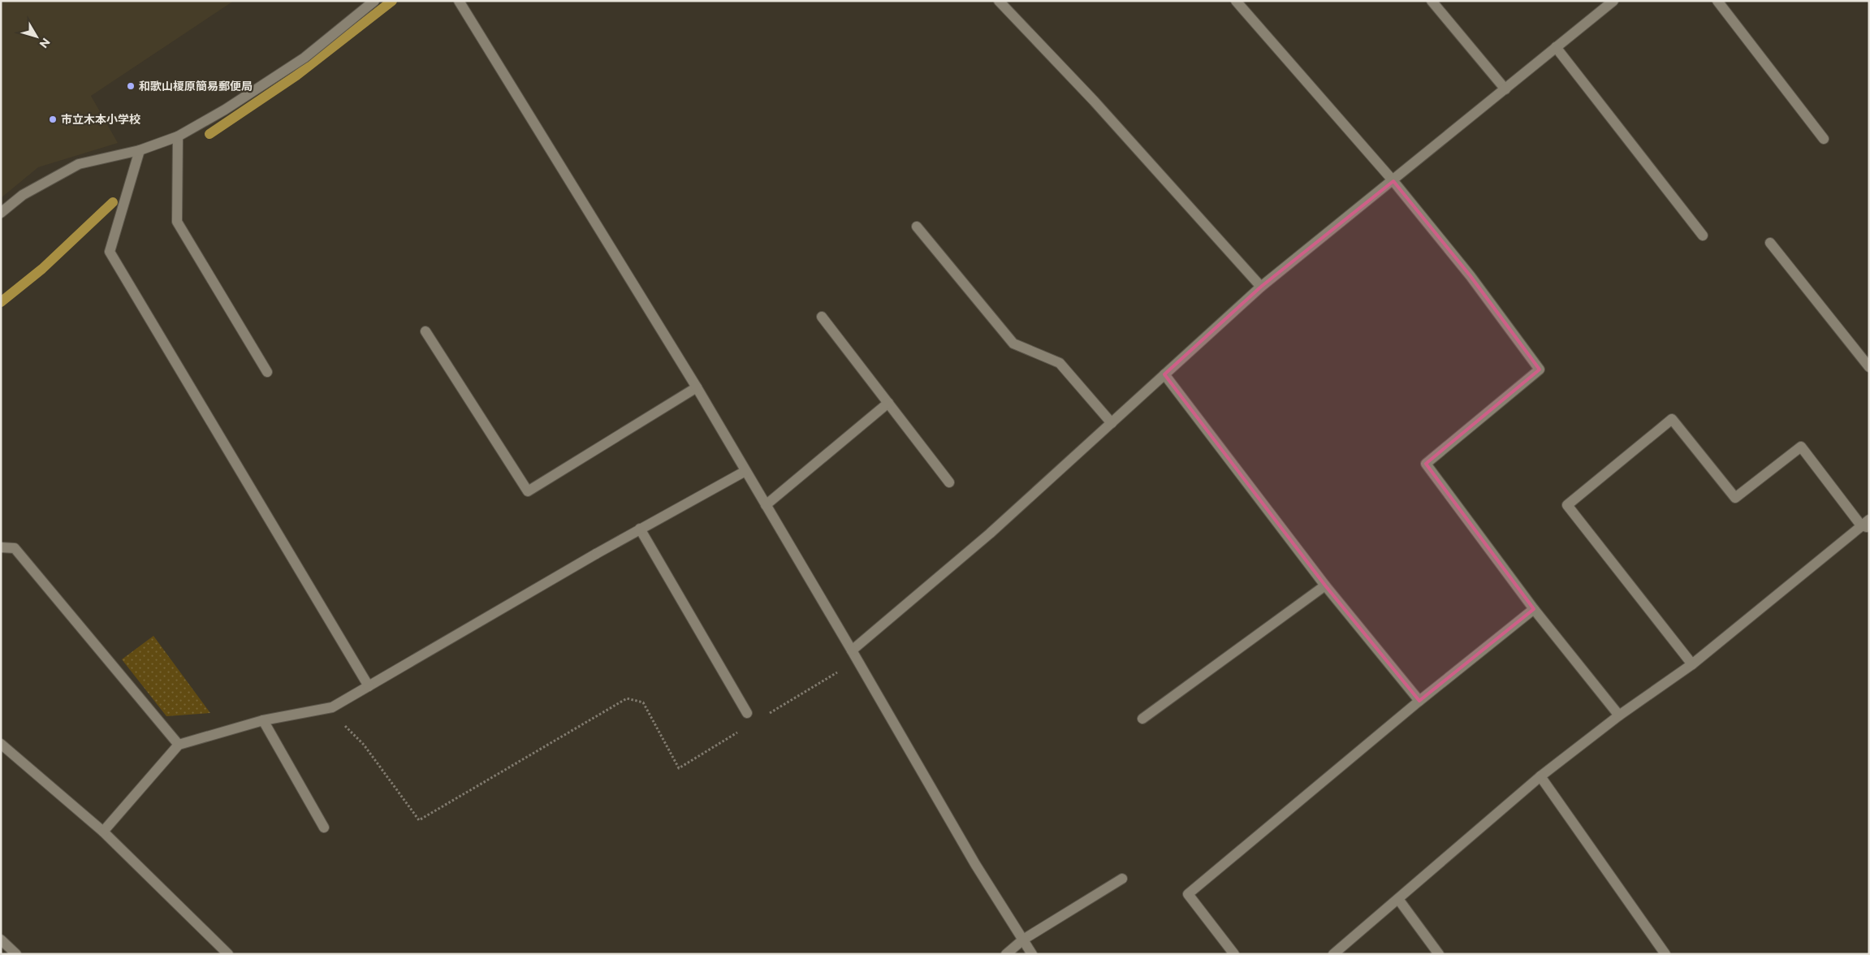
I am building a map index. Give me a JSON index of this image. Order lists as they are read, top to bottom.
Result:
{
  "places": ["和歌山榎原簡易郵便局", "市立木本小学校"],
  "north": "bottom right"
}
